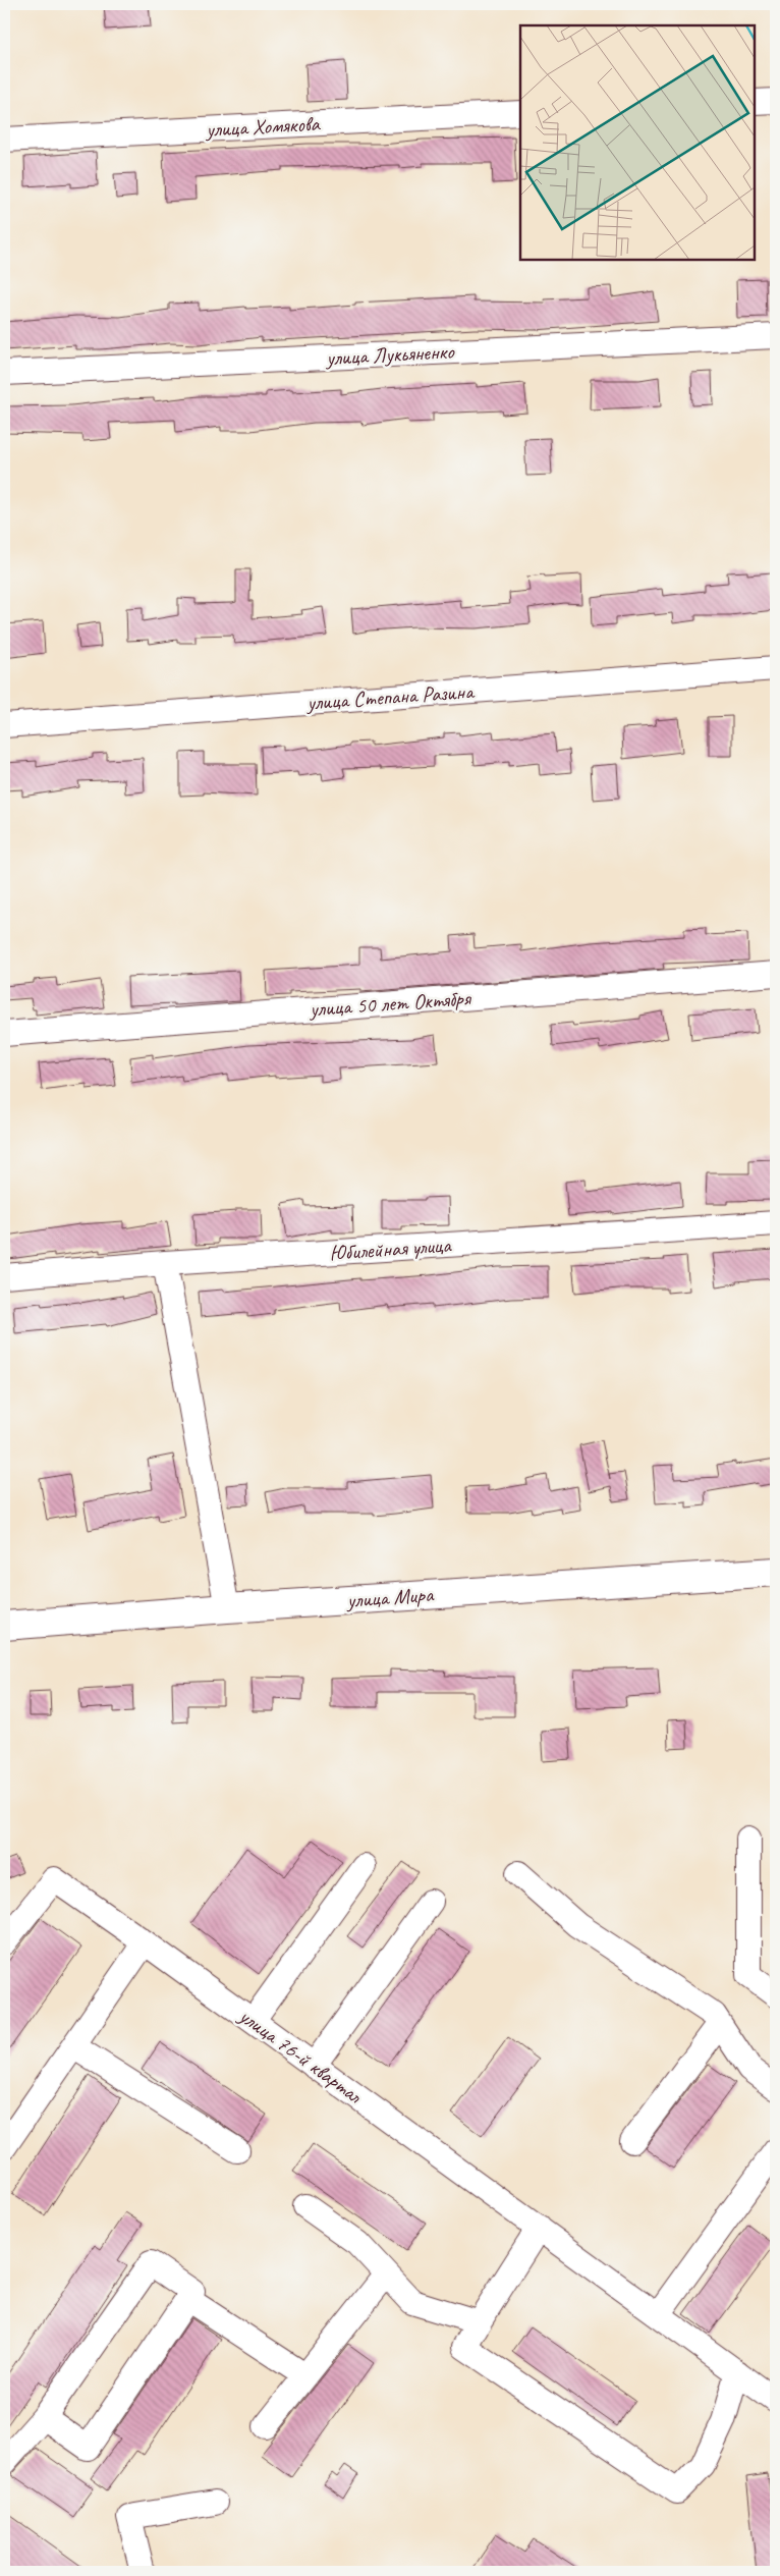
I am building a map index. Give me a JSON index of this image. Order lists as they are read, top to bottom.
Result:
{
  "streets": {
    "main road": ["улица Мира"],
    "street": [
      "улица Хомякова",
      "улица Лукьяненко",
      "улица Степана Разина",
      "улица 50 лет Октября",
      "Юбилейная улица",
      "улица 76-й квартал"
    ]
  }
}
